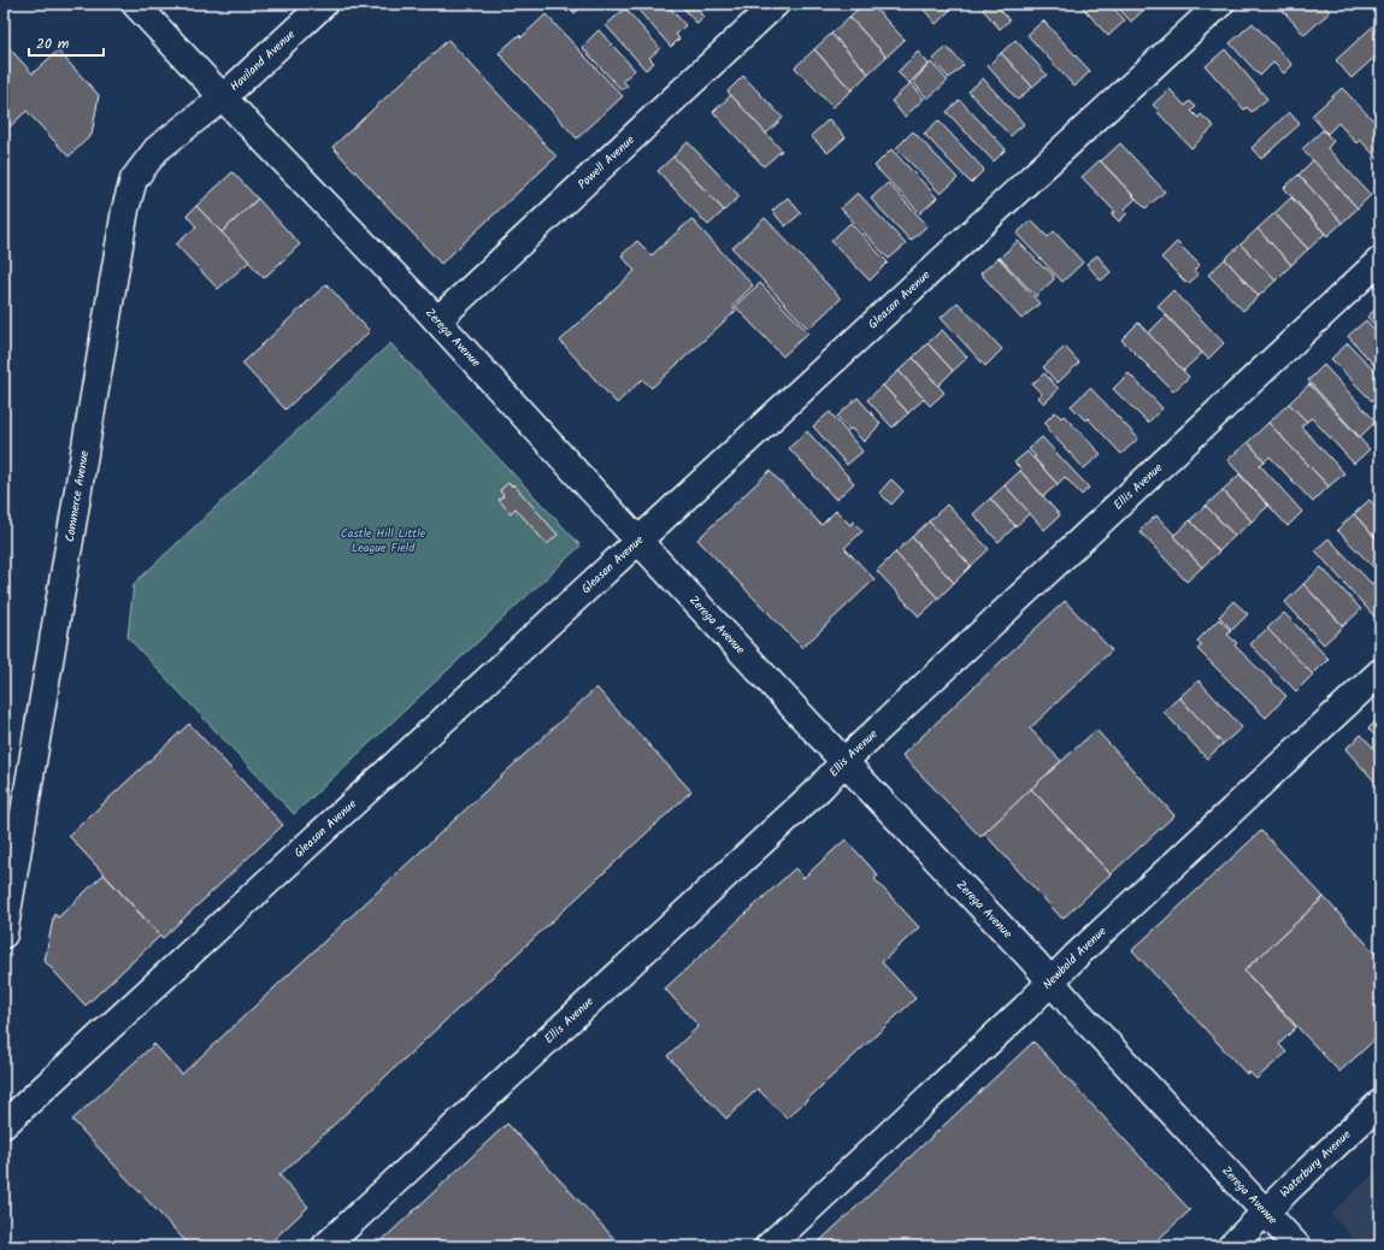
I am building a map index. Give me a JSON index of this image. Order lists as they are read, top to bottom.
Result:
{
  "streets": {
    "street": [
      "Haviland Avenue",
      "Powell Avenue",
      "Gleason Avenue",
      "Zerega Avenue",
      "Ellis Avenue",
      "Commerce Avenue",
      "Newbold Avenue",
      "Waterbury Avenue"
    ]
  },
  "crossings": [
    ["Haviland Avenue", "Zerega Avenue"],
    ["Haviland Avenue", "Commerce Avenue"],
    ["Powell Avenue", "Zerega Avenue"],
    ["Gleason Avenue", "Zerega Avenue"],
    ["Zerega Avenue", "Ellis Avenue"],
    ["Zerega Avenue", "Commerce Avenue"],
    ["Zerega Avenue", "Newbold Avenue"],
    ["Zerega Avenue", "Waterbury Avenue"]
  ],
  "parks": ["Castle Hill Little League Field"],
  "scale_bar": "20 m"
}
